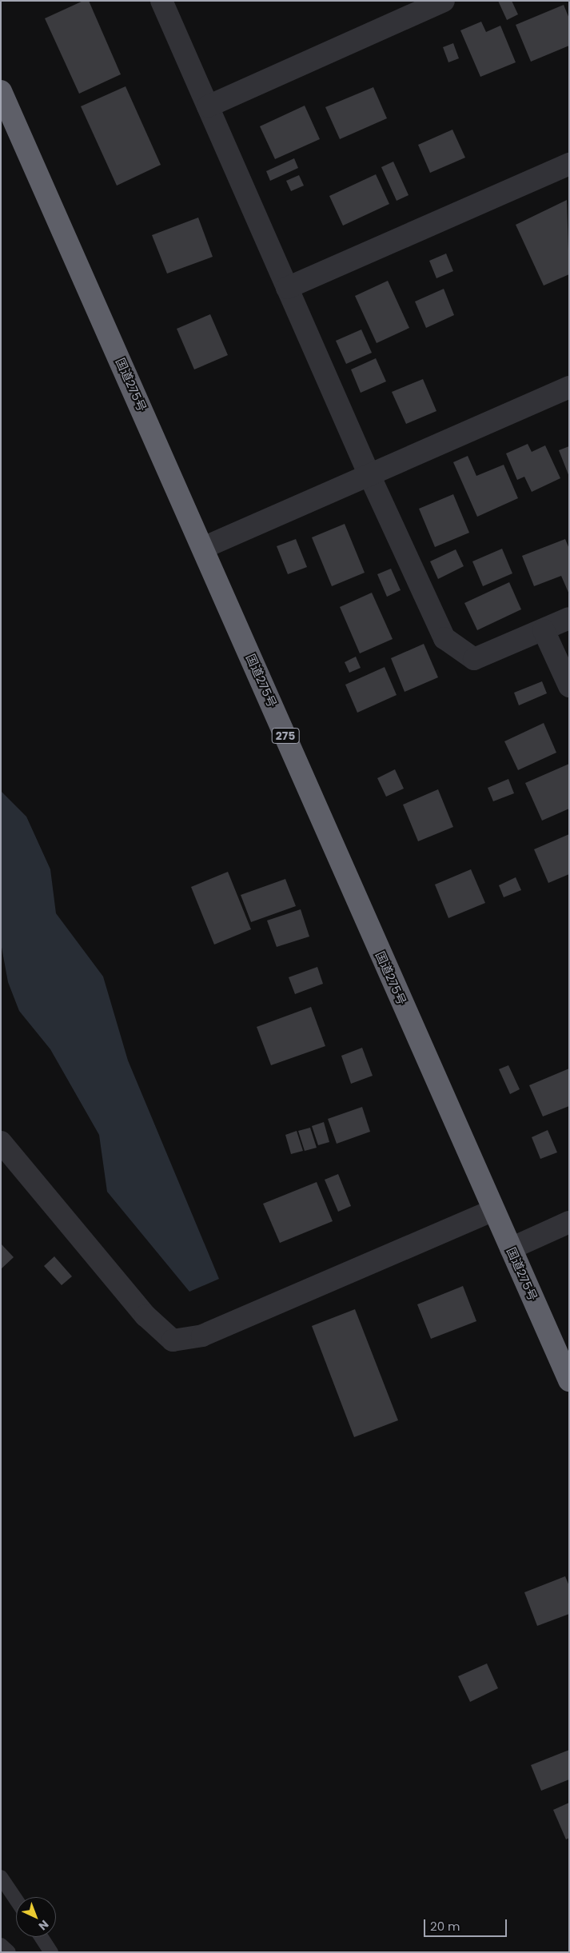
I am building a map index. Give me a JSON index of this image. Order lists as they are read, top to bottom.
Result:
{
  "streets": {
    "highway": ["国道275号", "275"]
  },
  "scale_bar": "20 m",
  "north": "bottom right"
}
